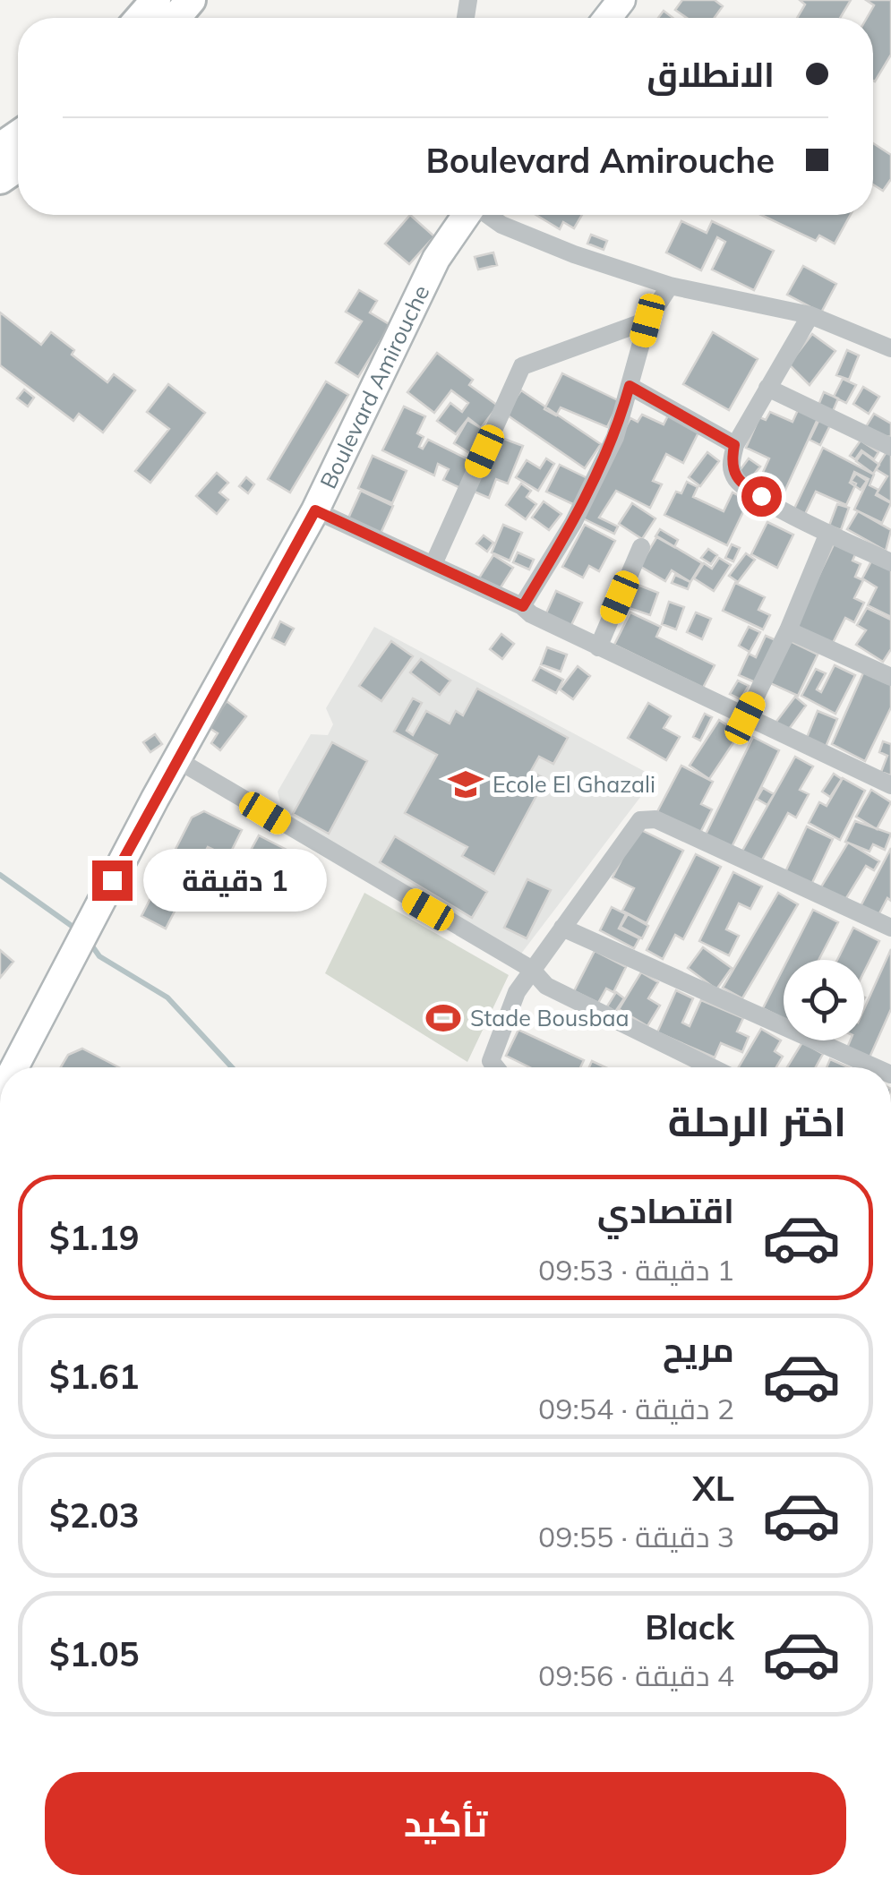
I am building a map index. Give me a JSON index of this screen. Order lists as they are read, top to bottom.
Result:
{
  "streets": {
    "main road": ["Boulevard Amirouche"]
  },
  "places": {
    "school or university": ["Ecole El Ghazali"],
    "sports": ["Stade Bousbaa"]
  },
  "page": {
    "banner": ["الانطلاق", "Boulevard Amirouche"],
    "bubble": "1 دقيقة",
    "heading": "اختر الرحلة",
    "list": [
      {
        "name": "اقتصادي",
        "note": "1 دقيقة · 09:53",
        "value": "$1.19"
      },
      {
        "name": "مريح",
        "note": "2 دقيقة · 09:54",
        "value": "$1.61"
      },
      {
        "name": "XL",
        "note": "3 دقيقة · 09:55",
        "value": "$2.03"
      },
      {
        "name": "Black",
        "note": "4 دقيقة · 09:56",
        "value": "$1.05"
      }
    ],
    "buttons": "تأكيد"
  }
}
